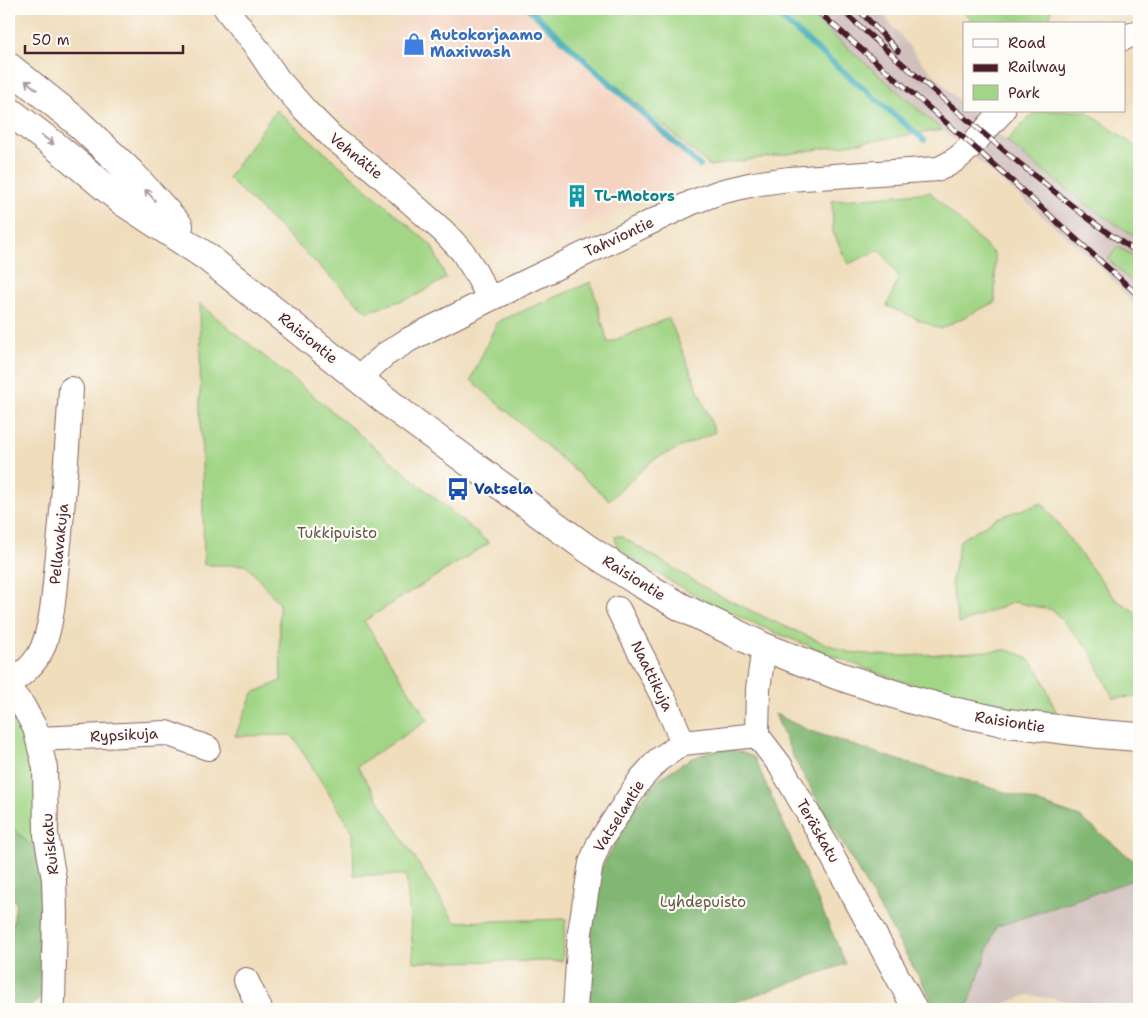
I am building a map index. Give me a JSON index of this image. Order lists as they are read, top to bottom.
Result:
{
  "streets": {
    "main road": ["Raisiontie"],
    "street": [
      "Vehnätie",
      "Tahviontie",
      "Pellavakuja",
      "Naattikuja",
      "Rypsikuja",
      "Vatselantie",
      "Teräskatu",
      "Ruiskatu"
    ]
  },
  "crossings": [
    ["Vehnätie", "Tahviontie"],
    ["Tahviontie", "Raisiontie"],
    ["Naattikuja", "Vatselantie"],
    ["Rypsikuja", "Ruiskatu"],
    ["Vatselantie", "Teräskatu"]
  ],
  "parks": ["Tukkipuisto", "Lyhdepuisto"],
  "places": {
    "shop": ["Autokorjaamo Maxiwash"],
    "building": ["TL-Motors"],
    "bus stop": ["Vatsela"]
  },
  "legend": ["Road", "Railway", "Park"],
  "scale_bar": "50 m"
}
